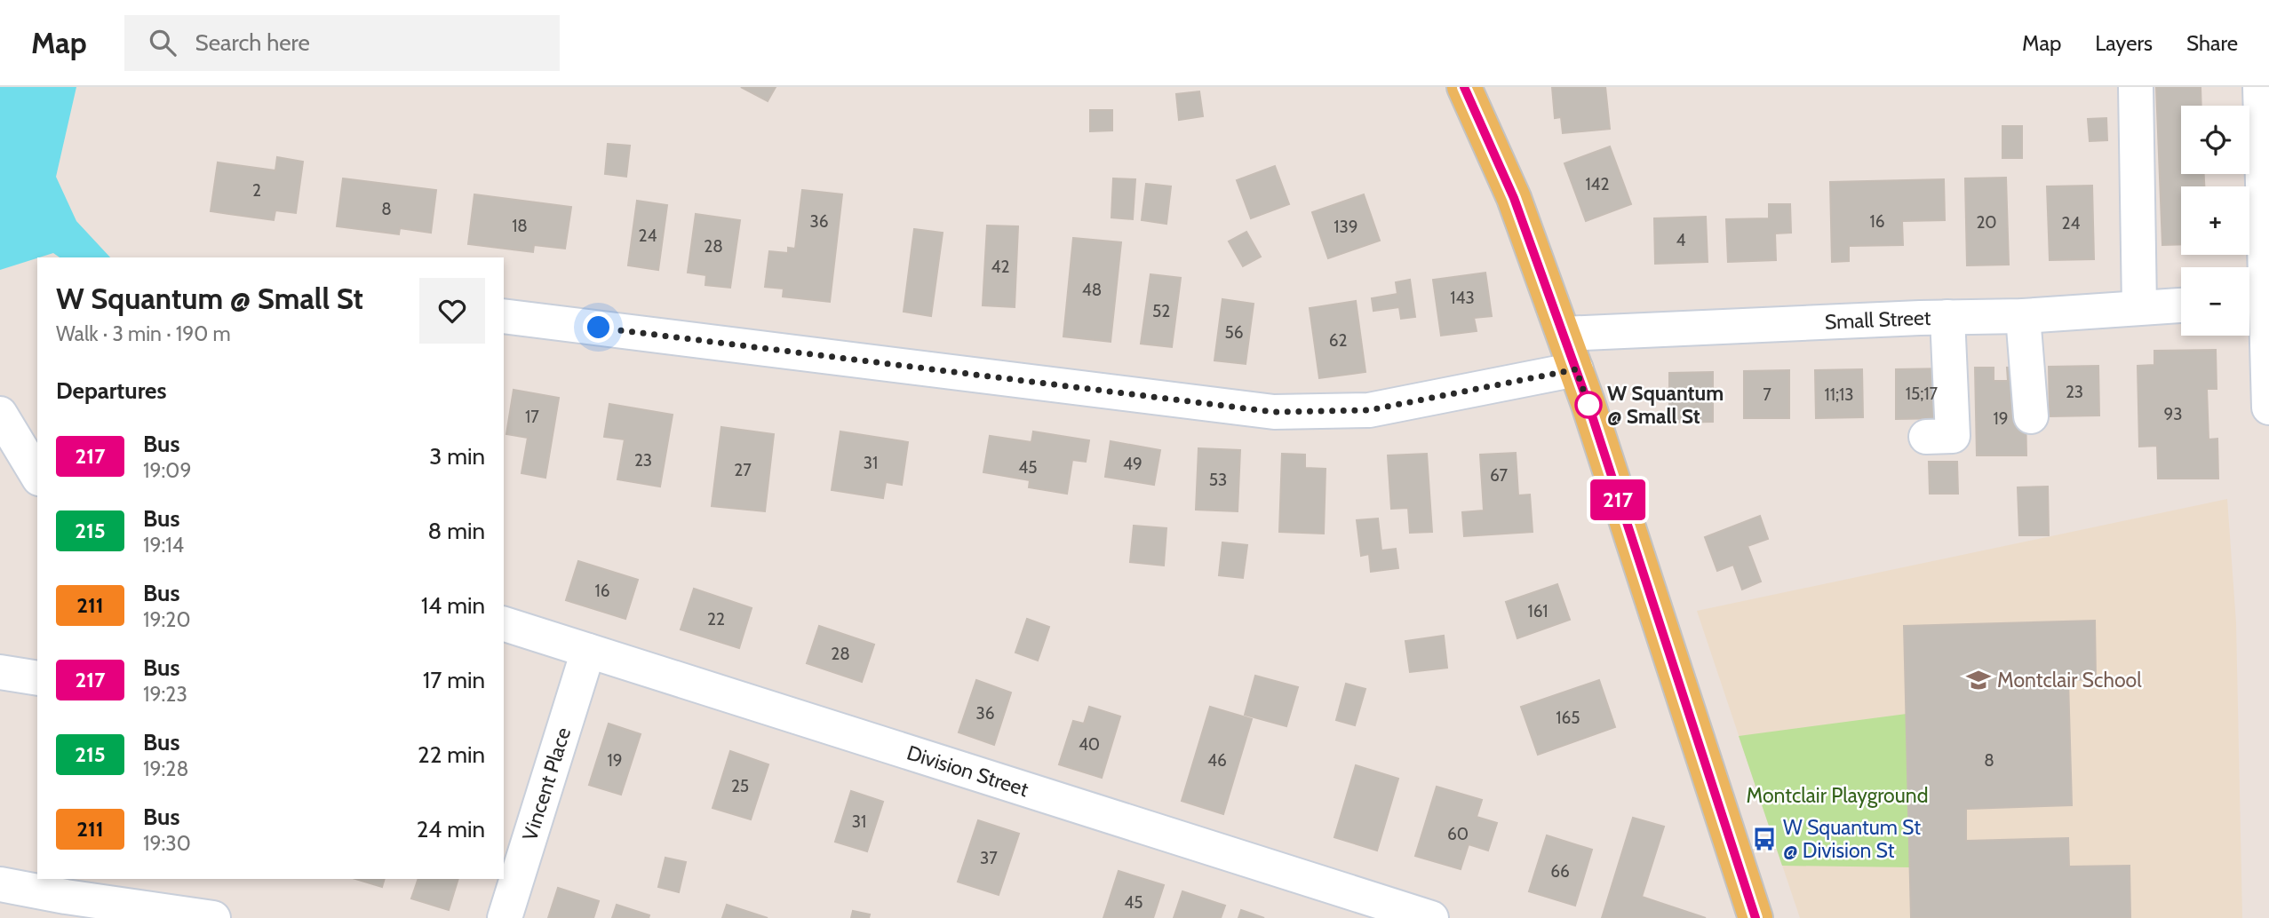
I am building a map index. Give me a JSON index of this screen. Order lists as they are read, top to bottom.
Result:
{
  "streets": {
    "street": ["Small Street", "Division Street", "Vincent Place"]
  },
  "crossings": [
    ["Division Street", "Vincent Place"]
  ],
  "parks": ["Montclair Playground"],
  "places": {
    "other": ["W Squantum @ Small St"],
    "school or university": ["Montclair School"],
    "bus stop": ["W Squantum St @ Division St"]
  },
  "lines": ["bus line 217"],
  "house_numbers": [
    "142",
    "2",
    "8",
    "36",
    "16",
    "20",
    "24",
    "18",
    "139",
    "24",
    "4",
    "28",
    "42",
    "48",
    "143",
    "52",
    "56",
    "62",
    "23",
    "15;17",
    "7",
    "11;13",
    "93",
    "17",
    "19",
    "23",
    "31",
    "49",
    "45",
    "27",
    "67",
    "53",
    "16",
    "161",
    "22",
    "28",
    "36",
    "165",
    "40",
    "19",
    "46",
    "8",
    "25",
    "31",
    "60",
    "37",
    "66",
    "45"
  ],
  "page": {
    "header": "Map",
    "search": "Search here",
    "nav": ["Map", "Layers", "Share"],
    "on_map": "217",
    "map_buttons": ["+", "−"],
    "heading": [
      ["W Squantum @ Small St", "Walk · 3 min · 190 m"],
      "Departures"
    ],
    "list": [
      {
        "mark": "217",
        "name": "Bus",
        "note": "19:09",
        "value": "3 min"
      },
      {
        "mark": "215",
        "name": "Bus",
        "note": "19:14",
        "value": "8 min"
      },
      {
        "mark": "211",
        "name": "Bus",
        "note": "19:20",
        "value": "14 min"
      },
      {
        "mark": "217",
        "name": "Bus",
        "note": "19:23",
        "value": "17 min"
      },
      {
        "mark": "215",
        "name": "Bus",
        "note": "19:28",
        "value": "22 min"
      },
      {
        "mark": "211",
        "name": "Bus",
        "note": "19:30",
        "value": "24 min"
      }
    ]
  }
}
